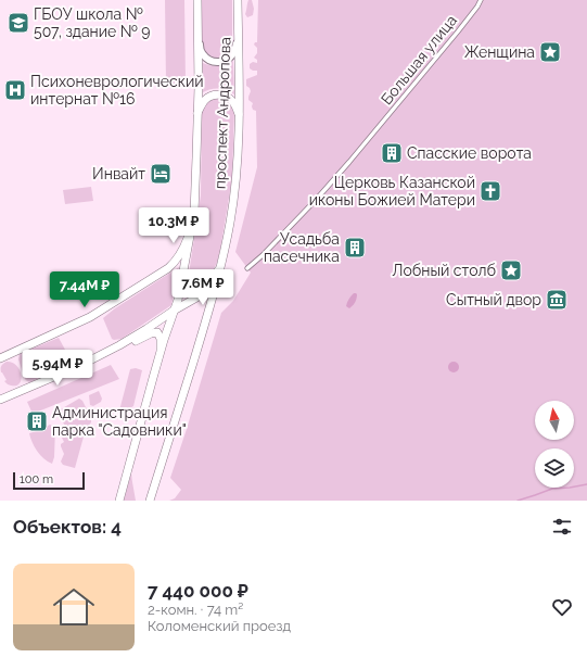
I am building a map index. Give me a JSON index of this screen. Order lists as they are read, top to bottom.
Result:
{
  "streets": {
    "main road": ["проспект Андропова"],
    "street": ["Большая улица"]
  },
  "places": {
    "school or university": ["ГБОУ школа № 507, здание № 9"],
    "place": ["Женщина", "Лобный столб"],
    "hospital": ["Психоневрологический интернат №16"],
    "building": ["Спасские ворота", "Усадьба пасечника", "Администрация парка \"Садовники\""],
    "hotel": ["Инвайт"],
    "church": ["Церковь Казанской иконы Божией Матери"],
    "museum": ["Сытный двор"]
  },
  "scale_bar": "100 m",
  "north": "top",
  "page": {
    "price": [
      "10.3M ₽",
      "7.6M ₽",
      "7.44M ₽",
      "5.94M ₽"
    ],
    "scale": "100 m",
    "heading": "Объектов: 4",
    "list": [
      {
        "name": "7 440 000 ₽",
        "note": "2-комн. · 74 m² · Коломенский проезд"
      }
    ]
  }
}
